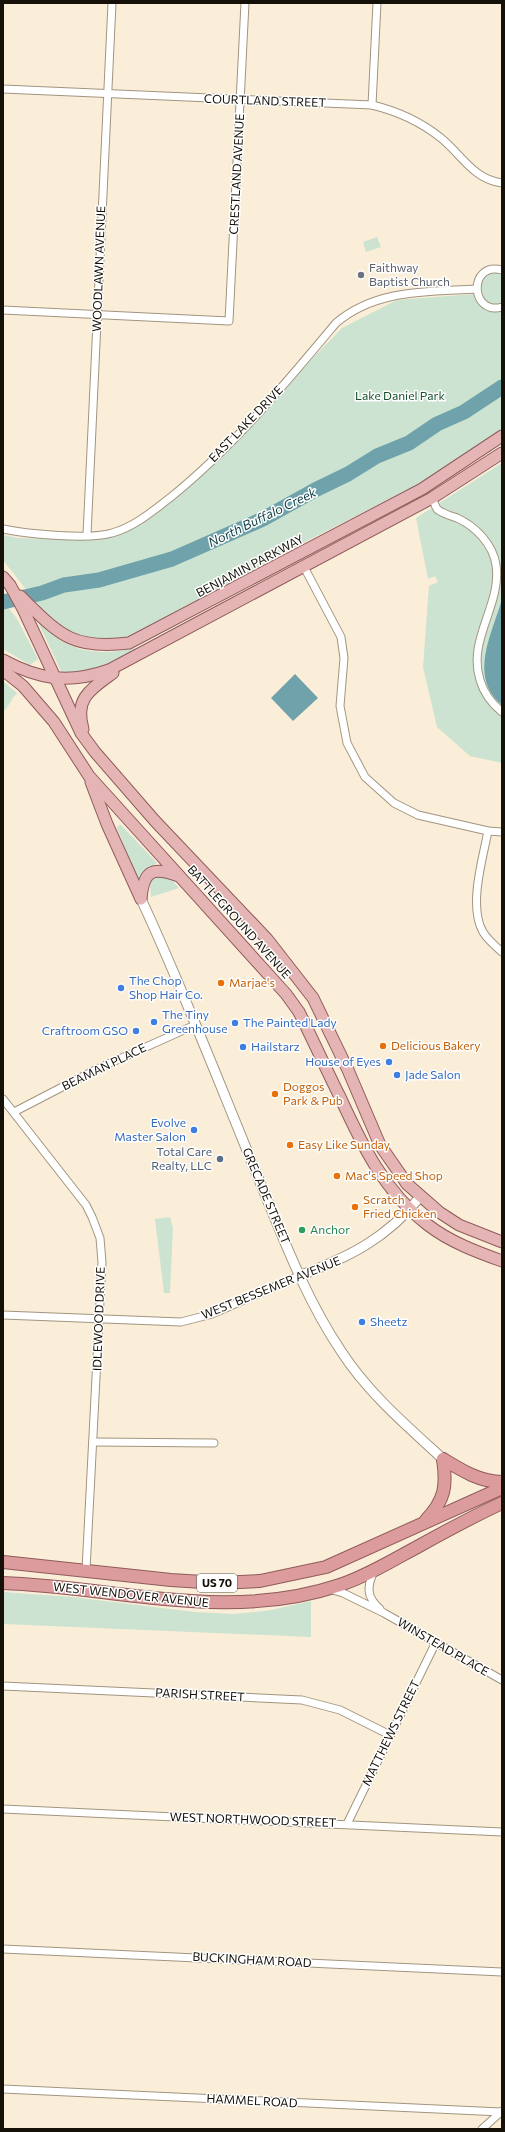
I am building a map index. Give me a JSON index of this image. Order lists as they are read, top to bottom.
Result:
{
  "streets": {
    "highway": ["US 70", "WEST WENDOVER AVENUE"],
    "main road": ["BENJAMIN PARKWAY", "BATTLEGROUND AVENUE"],
    "street": [
      "COURTLAND STREET",
      "CRESTLAND AVENUE",
      "WOODLAWN AVENUE",
      "EAST LAKE DRIVE",
      "BEAMAN PLACE",
      "GRECADE STREET",
      "WEST BESSEMER AVENUE",
      "IDLEWOOD DRIVE",
      "WINSTEAD PLACE",
      "PARISH STREET",
      "MATTHEWS STREET",
      "WEST NORTHWOOD STREET",
      "BUCKINGHAM ROAD",
      "HAMMEL ROAD"
    ]
  },
  "crossings": [
    ["COURTLAND STREET", "CRESTLAND AVENUE"],
    ["COURTLAND STREET", "WOODLAWN AVENUE"],
    ["CRESTLAND AVENUE", "WOODLAWN AVENUE"],
    ["WOODLAWN AVENUE", "EAST LAKE DRIVE"],
    ["BENJAMIN PARKWAY", "BATTLEGROUND AVENUE"],
    ["BATTLEGROUND AVENUE", "WEST BESSEMER AVENUE"],
    ["BEAMAN PLACE", "GRECADE STREET"],
    ["BEAMAN PLACE", "IDLEWOOD DRIVE"],
    ["GRECADE STREET", "WEST BESSEMER AVENUE"],
    ["WEST BESSEMER AVENUE", "IDLEWOOD DRIVE"],
    ["IDLEWOOD DRIVE", "WEST WENDOVER AVENUE"],
    ["WEST WENDOVER AVENUE", "WINSTEAD PLACE"],
    ["WINSTEAD PLACE", "MATTHEWS STREET"],
    ["PARISH STREET", "MATTHEWS STREET"],
    ["MATTHEWS STREET", "WEST NORTHWOOD STREET"]
  ],
  "water": ["North Buffalo Creek"],
  "parks": ["Lake Daniel Park"],
  "places": [
    "Faithway Baptist Church",
    "Marjae's",
    "The Chop Shop Hair Co.",
    "The Tiny Greenhouse",
    "The Painted Lady",
    "Craftroom GSO",
    "Delicious Bakery",
    "Hailstarz",
    "House of Eyes",
    "Jade Salon",
    "Doggos Park & Pub",
    "Evolve Master Salon",
    "Easy Like Sunday",
    "Total Care Realty, LLC",
    "Mac's Speed Shop",
    "Scratch Fried Chicken",
    "Anchor",
    "Sheetz"
  ]
}
